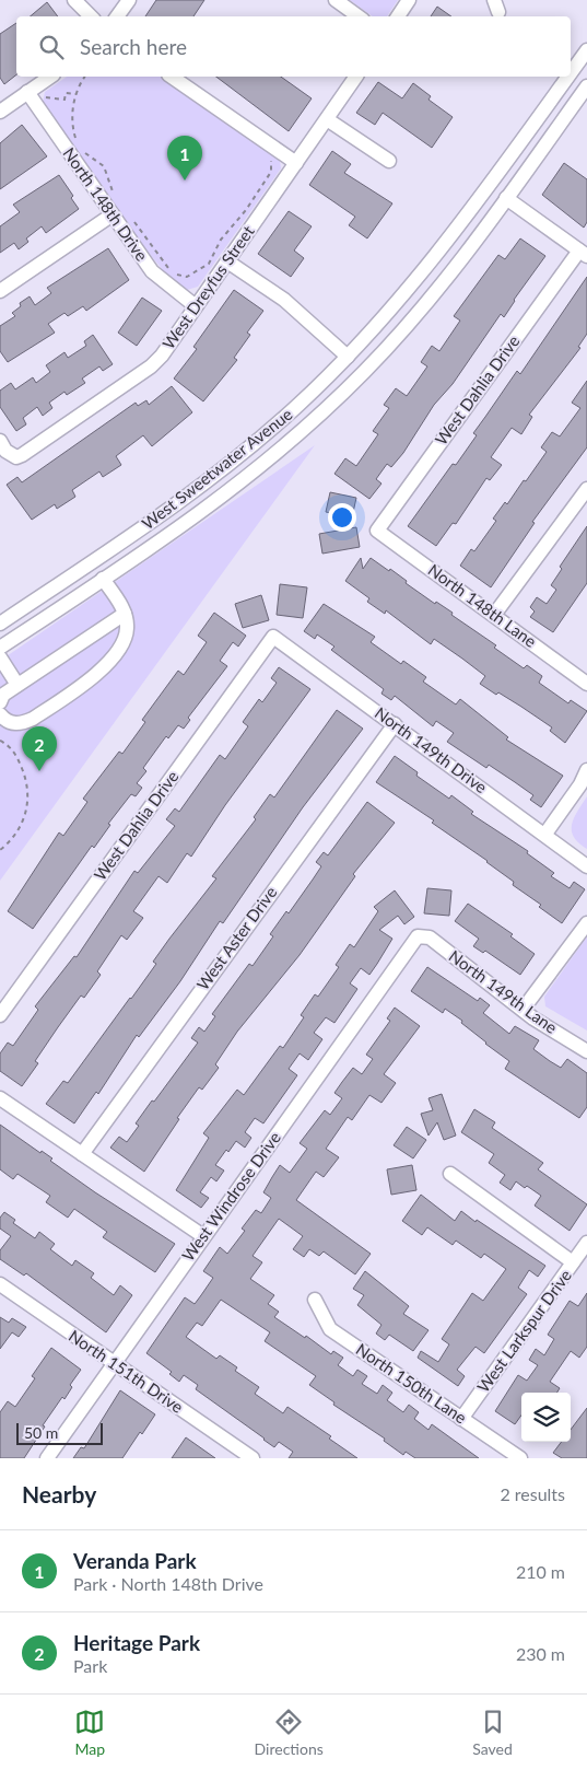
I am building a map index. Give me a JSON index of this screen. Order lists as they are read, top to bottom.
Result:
{
  "streets": {
    "street": [
      "North 148th Drive",
      "West Dreyfus Street",
      "West Dahlia Drive",
      "West Sweetwater Avenue",
      "North 148th Lane",
      "North 149th Drive",
      "West Aster Drive",
      "North 149th Lane",
      "West Windrose Drive",
      "West Larkspur Drive",
      "North 151th Drive",
      "North 150th Lane"
    ]
  },
  "crossings": [
    ["North 148th Drive", "West Dreyfus Street"],
    ["West Dahlia Drive", "North 148th Lane"],
    ["West Dahlia Drive", "North 149th Drive"],
    ["North 149th Drive", "West Aster Drive"],
    ["North 149th Lane", "West Windrose Drive"],
    ["West Windrose Drive", "North 151th Drive"],
    ["West Larkspur Drive", "North 150th Lane"]
  ],
  "scale_bar": "50 m",
  "page": {
    "search": "Search here",
    "pins": ["1", "2"],
    "scale": "50 m",
    "heading": ["Nearby", "2 results"],
    "list": [
      {
        "mark": "1",
        "name": "Veranda Park",
        "note": "Park · North 148th Drive",
        "value": "210 m"
      },
      {
        "mark": "2",
        "name": "Heritage Park",
        "note": "Park",
        "value": "230 m"
      }
    ],
    "nav": ["Map", "Directions", "Saved"]
  }
}
